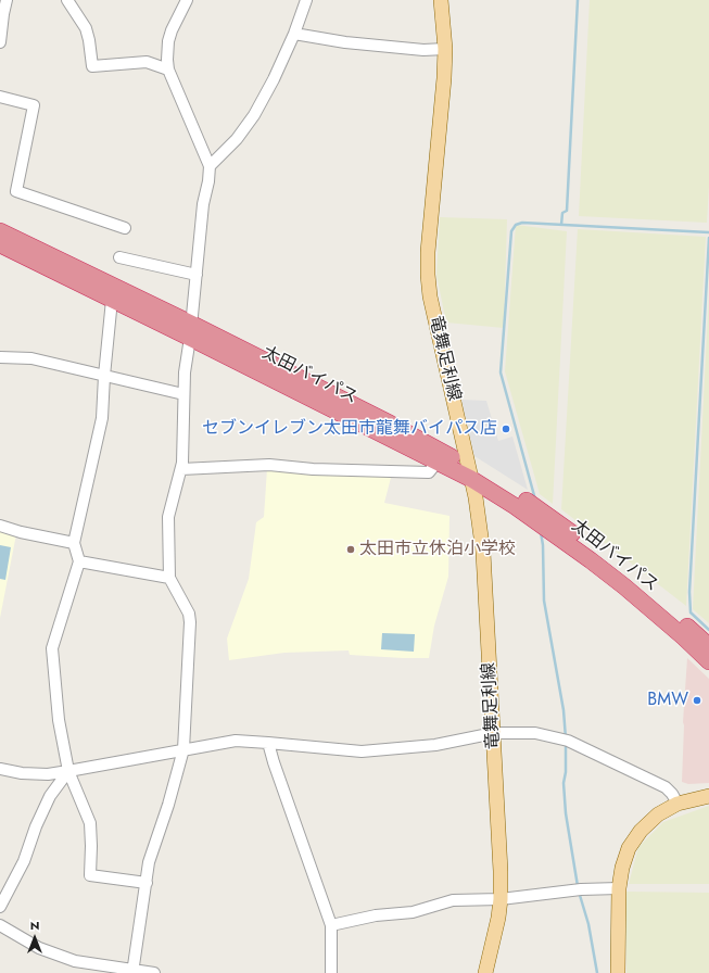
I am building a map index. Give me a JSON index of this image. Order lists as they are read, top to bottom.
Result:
{
  "streets": {
    "highway": ["太田バイパス"],
    "main road": ["竜舞足利線"]
  },
  "crossings": [
    ["竜舞足利線", "太田バイパス"]
  ],
  "places": ["セブンイレブン太田市龍舞バイパス店", "太田市立休泊小学校", "BMW"],
  "north": "top"
}
